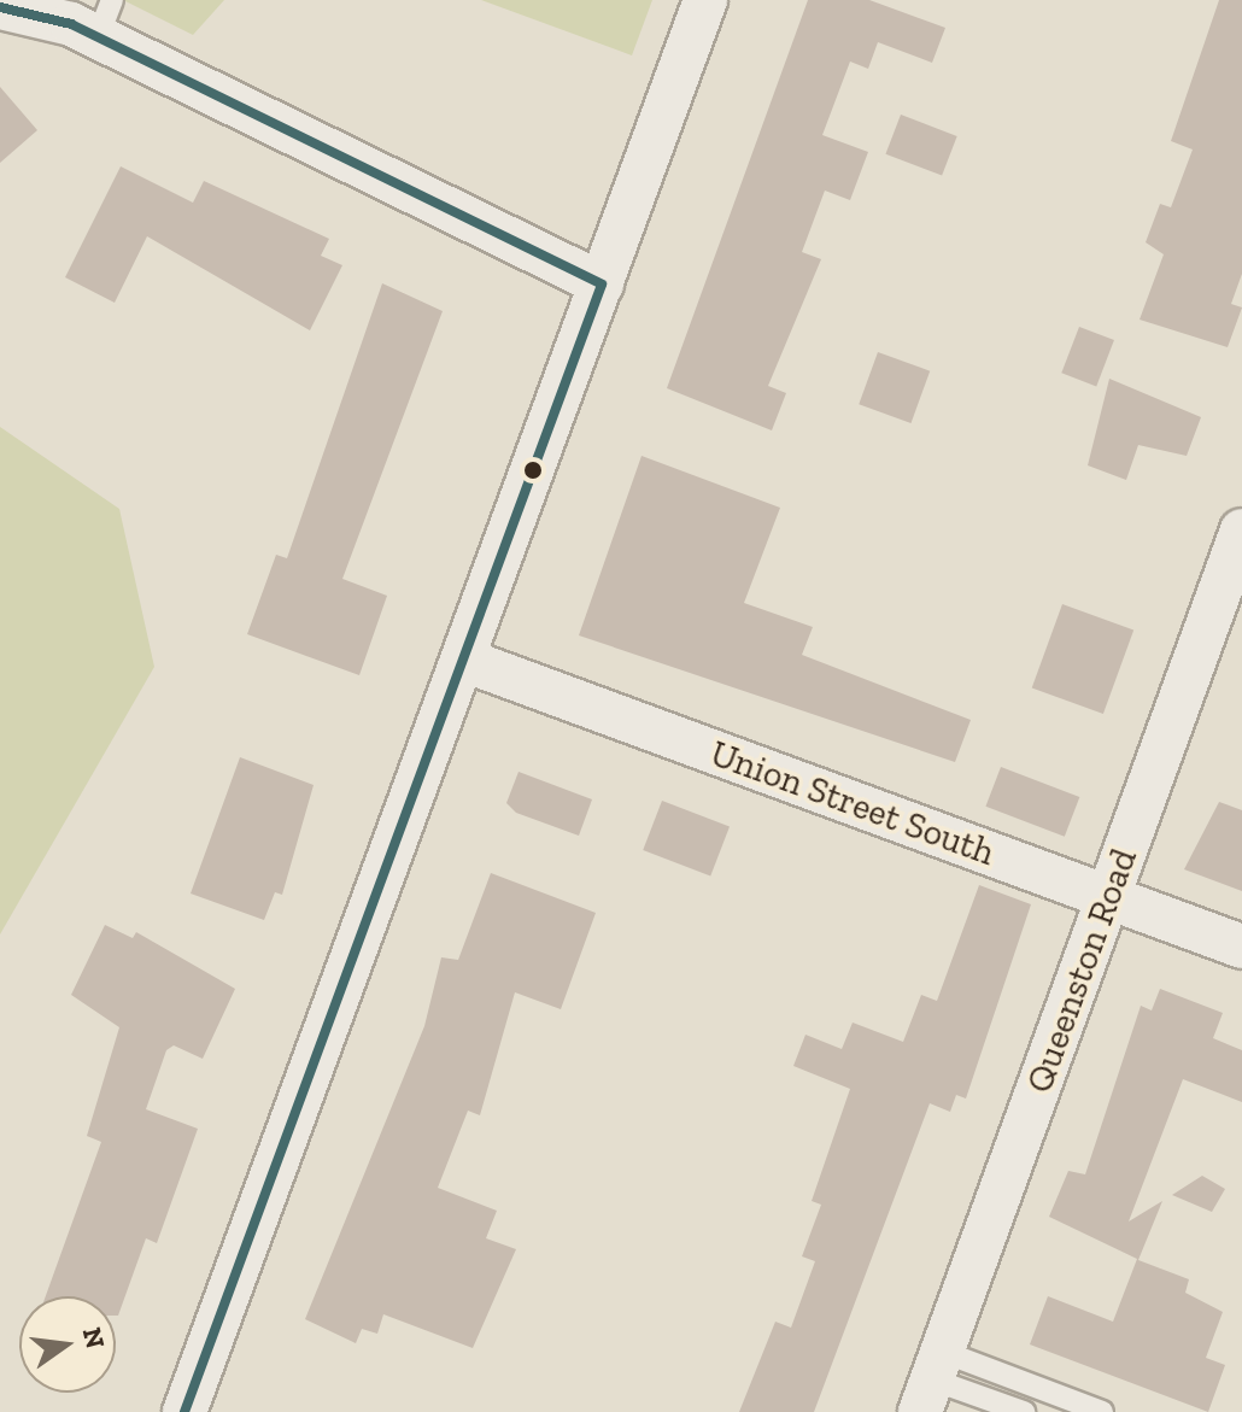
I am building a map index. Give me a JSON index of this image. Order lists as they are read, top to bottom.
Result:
{
  "streets": {
    "street": ["Union Street South", "Queenston Road"]
  },
  "crossings": [
    ["Union Street South", "Queenston Road"]
  ],
  "north": "right"
}
